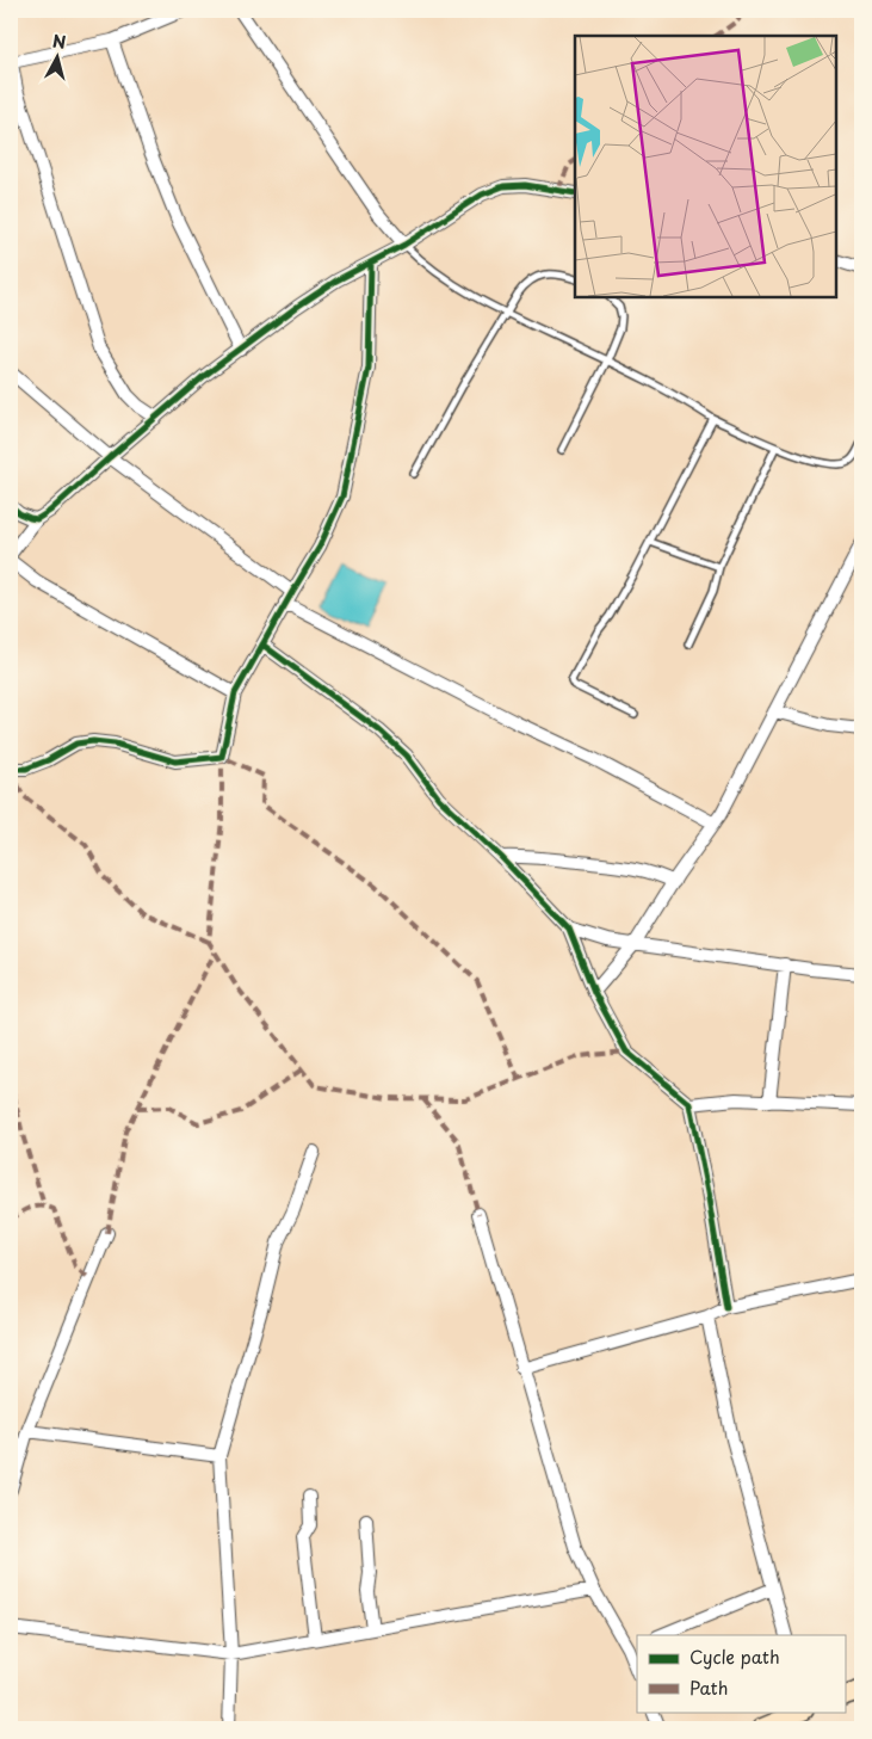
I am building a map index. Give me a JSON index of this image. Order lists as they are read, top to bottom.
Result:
{
  "legend": ["Cycle path", "Path"],
  "north": "top"
}
